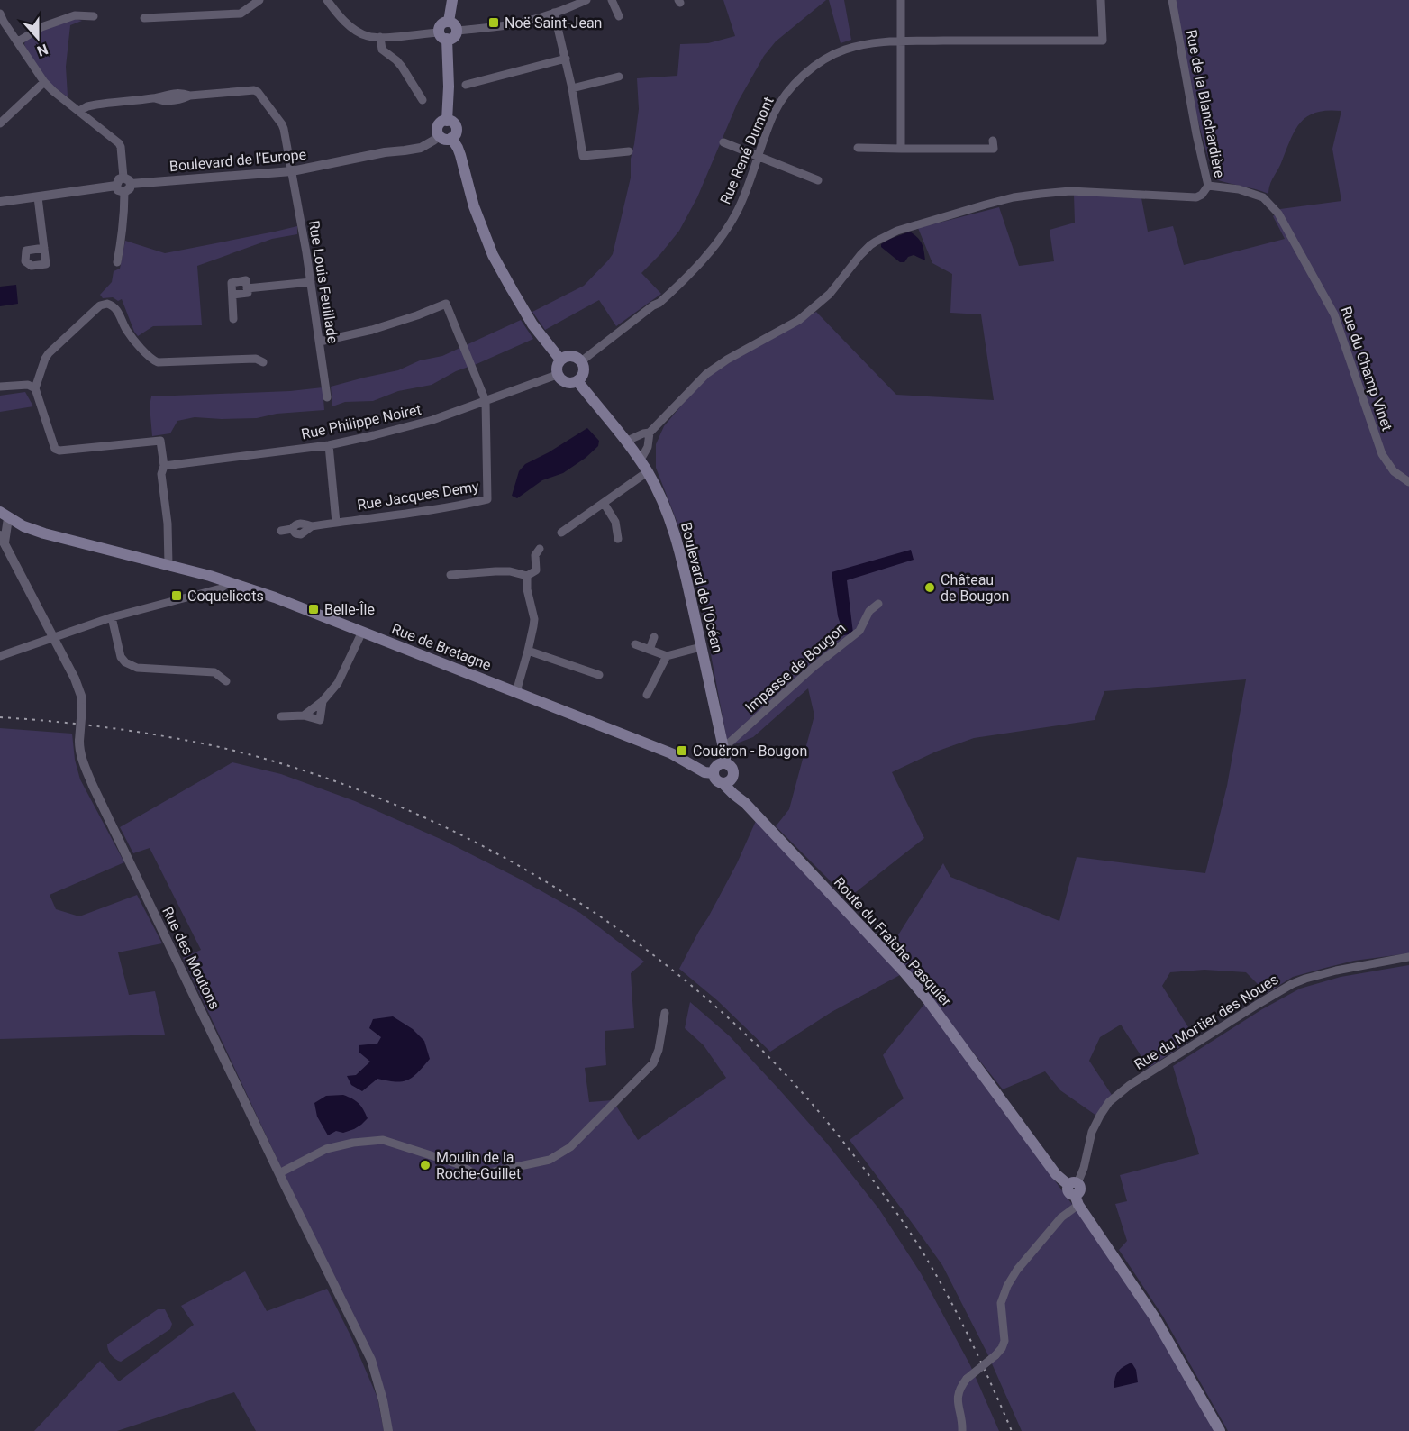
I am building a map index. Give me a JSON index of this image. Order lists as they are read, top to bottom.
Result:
{
  "streets": {
    "main road": ["Boulevard de l'Océan", "Rue de Bretagne", "Route du Fraîche Pasquier"],
    "street": [
      "Rue de la Blanchardière",
      "Rue René Dumont",
      "Boulevard de l'Europe",
      "Rue Louis Feuillade",
      "Rue du Champ Vinet",
      "Rue Philippe Noiret",
      "Rue Jacques Demy",
      "Impasse de Bougon",
      "Rue des Moutons",
      "Rue du Mortier des Noues"
    ]
  },
  "crossings": [
    ["Rue de la Blanchardière", "Rue du Champ Vinet"],
    ["Rue de la Blanchardière", "Boulevard de l'Océan"],
    ["Rue René Dumont", "Rue Philippe Noiret"],
    ["Rue René Dumont", "Boulevard de l'Océan"],
    ["Boulevard de l'Europe", "Rue Louis Feuillade"],
    ["Rue Louis Feuillade", "Rue Jacques Demy"],
    ["Rue Philippe Noiret", "Rue Jacques Demy"],
    ["Rue Philippe Noiret", "Boulevard de l'Océan"],
    ["Boulevard de l'Océan", "Rue de Bretagne"],
    ["Boulevard de l'Océan", "Impasse de Bougon"],
    ["Boulevard de l'Océan", "Route du Fraîche Pasquier"],
    ["Rue de Bretagne", "Route du Fraîche Pasquier"],
    ["Route du Fraîche Pasquier", "Rue du Mortier des Noues"]
  ],
  "places": {
    "transit": [
      "Noë Saint-Jean",
      "Coquelicots",
      "Belle-Île",
      "Couëron - Bougon"
    ],
    "other": ["Château de Bougon", "Moulin de la Roche-Guillet"]
  },
  "north": "bottom"
}
